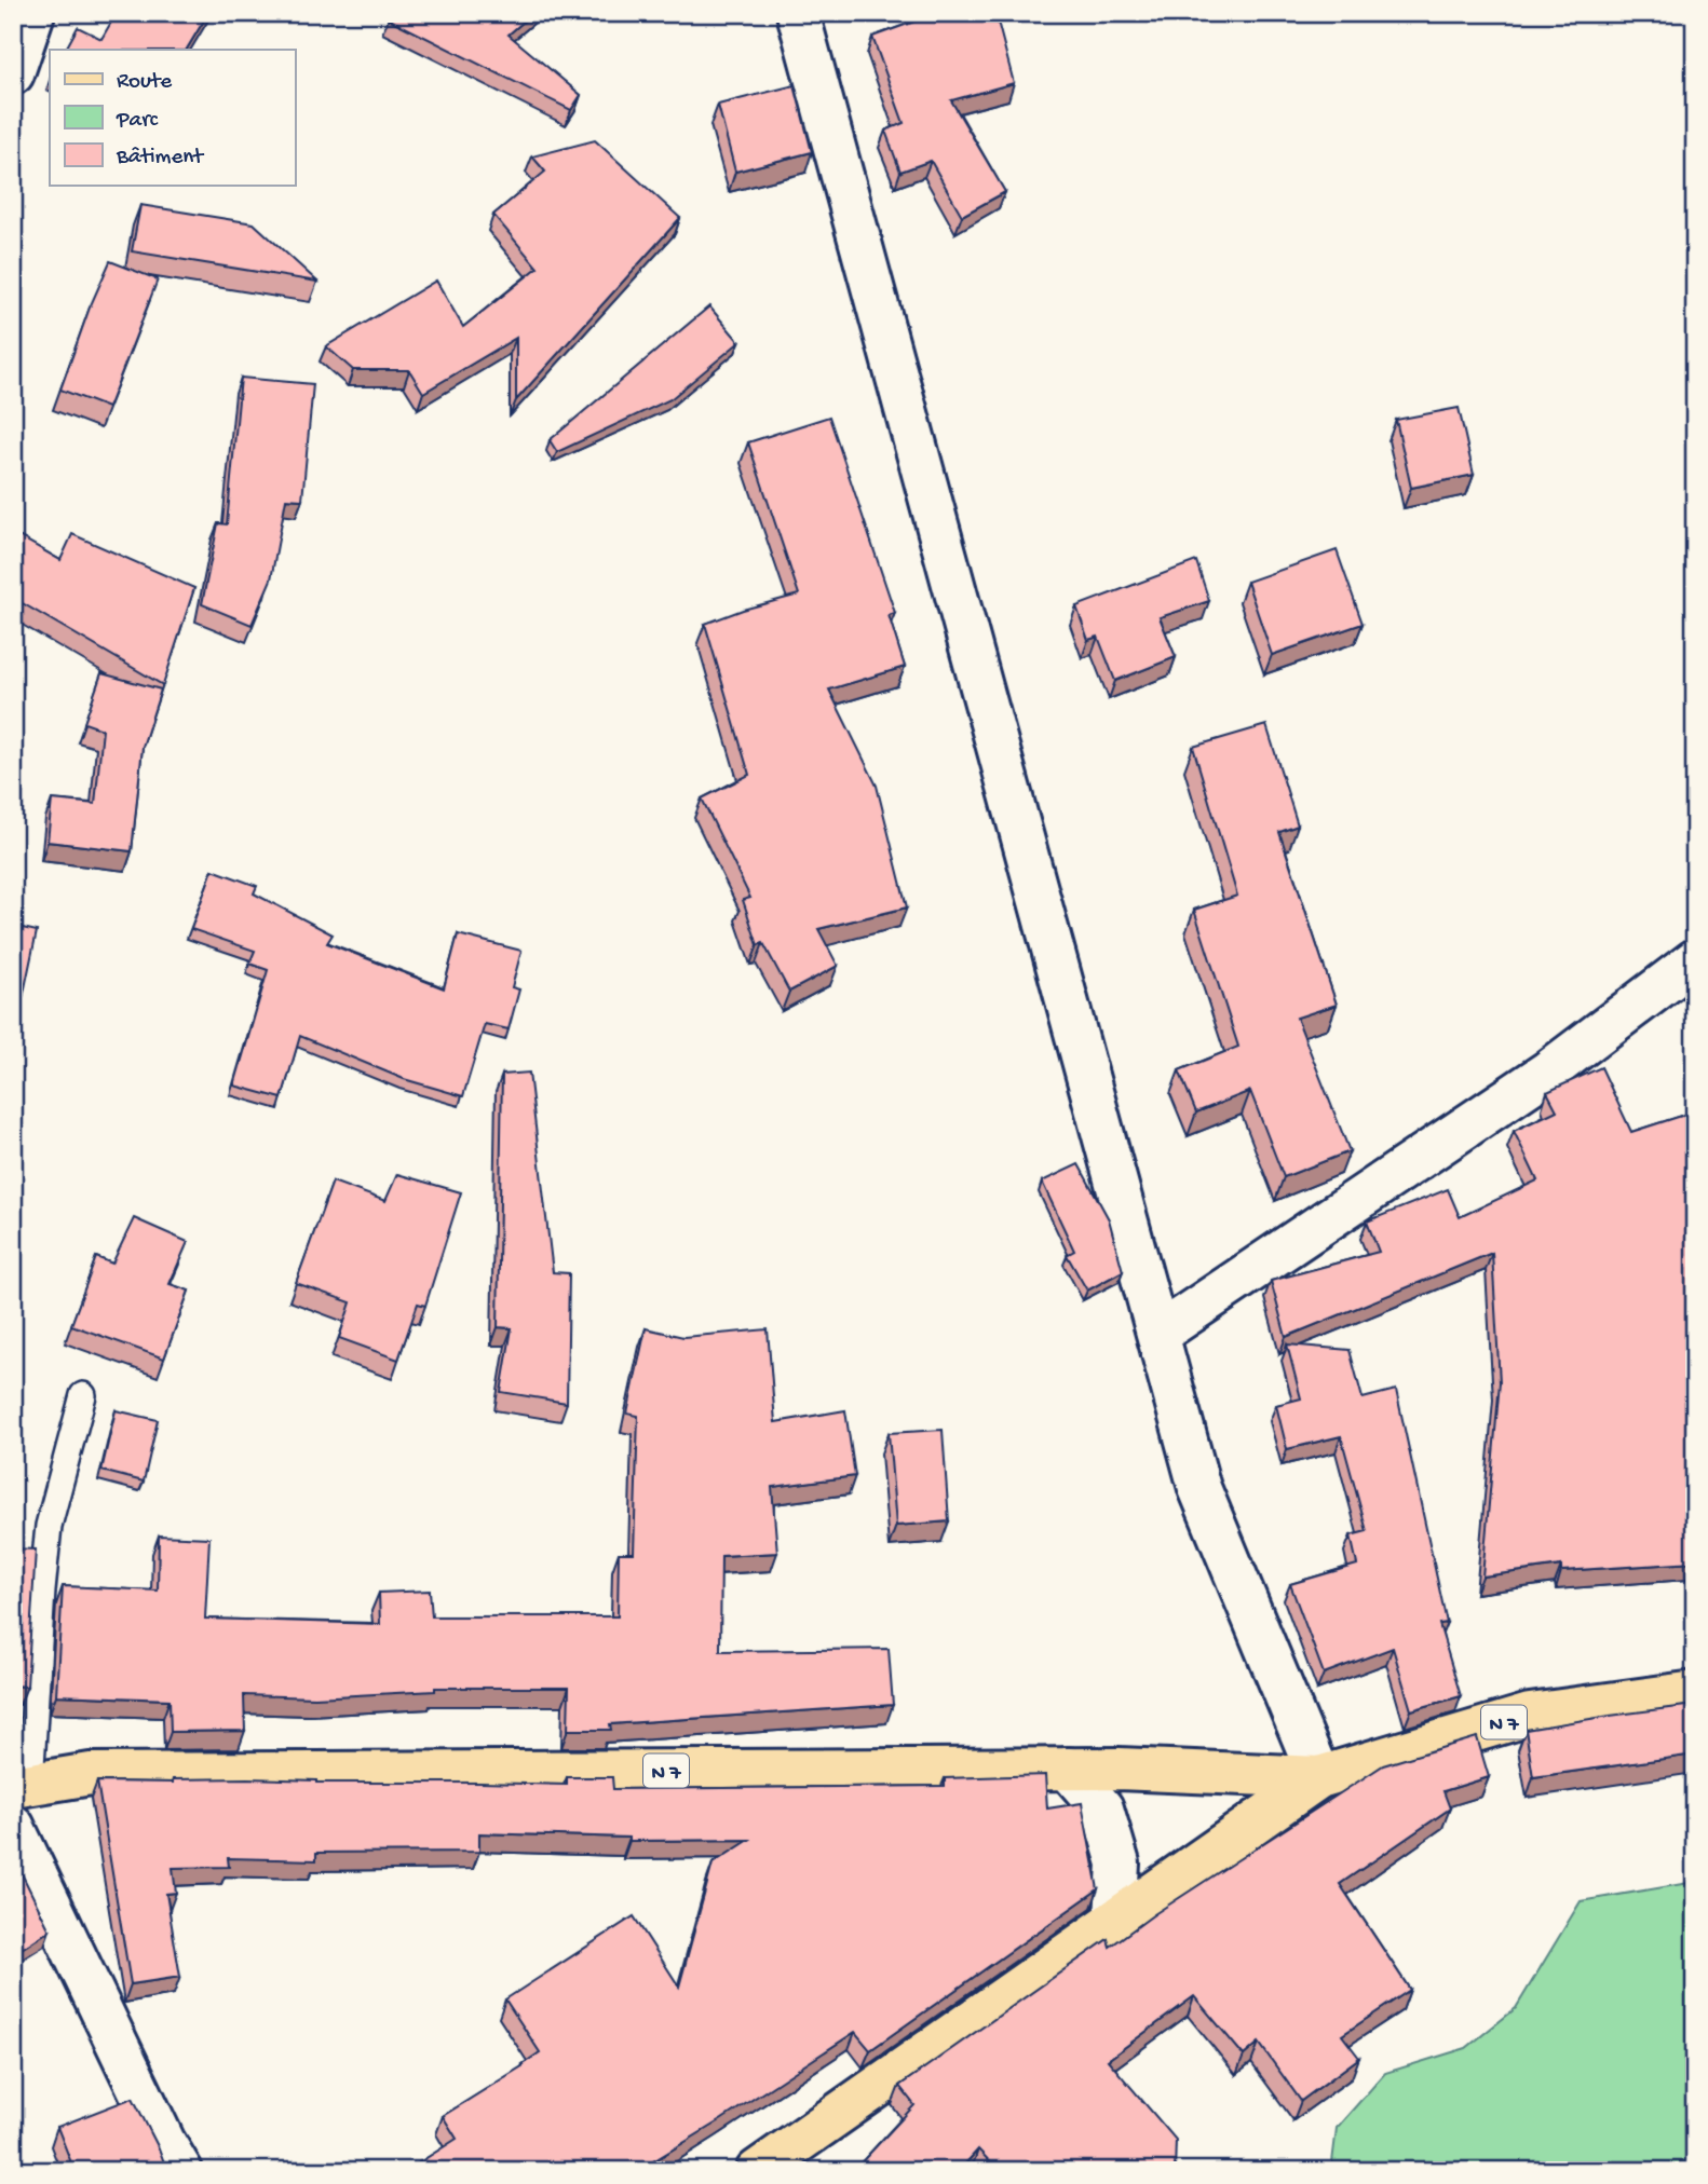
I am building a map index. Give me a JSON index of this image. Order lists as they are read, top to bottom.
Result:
{
  "streets": {
    "main road": ["N 7"]
  },
  "legend": ["Route", "Parc", "Bâtiment"]
}
